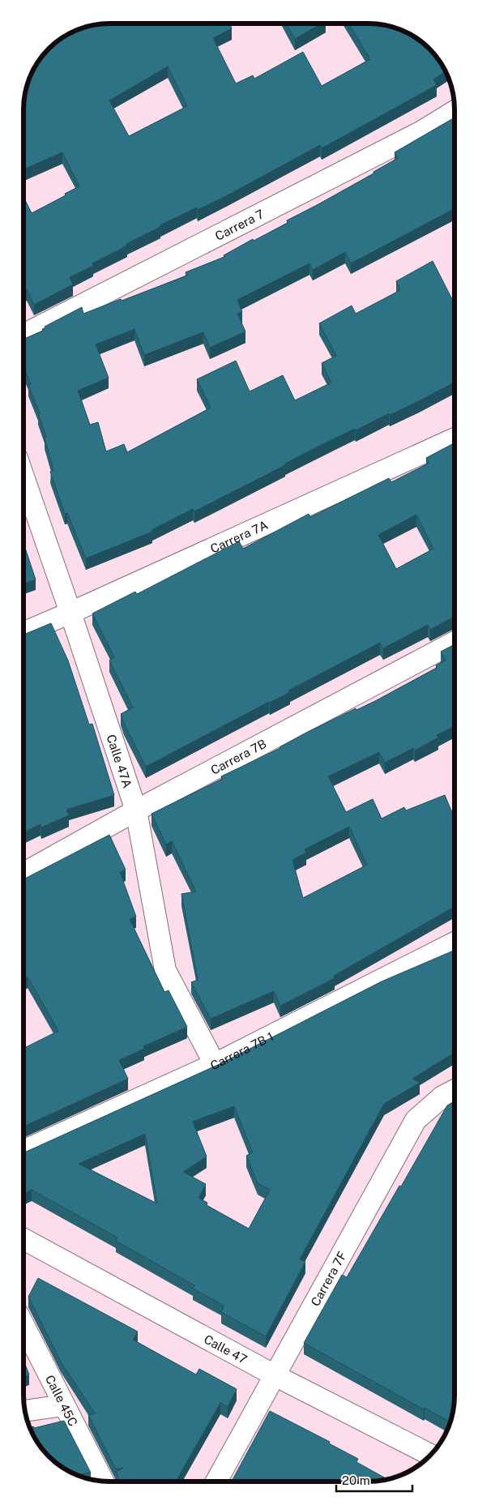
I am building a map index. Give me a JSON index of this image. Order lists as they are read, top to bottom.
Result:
{
  "streets": {
    "street": [
      "Carrera 7",
      "Carrera 7A",
      "Carrera 7B",
      "Calle 47A",
      "Carrera 7B 1",
      "Carrera 7F",
      "Calle 47",
      "Calle 45C"
    ]
  },
  "crossings": [
    ["Carrera 7A", "Calle 47A"],
    ["Carrera 7B", "Calle 47A"],
    ["Calle 47A", "Carrera 7B 1"],
    ["Carrera 7F", "Calle 47"]
  ],
  "scale_bar": "20 m"
}
